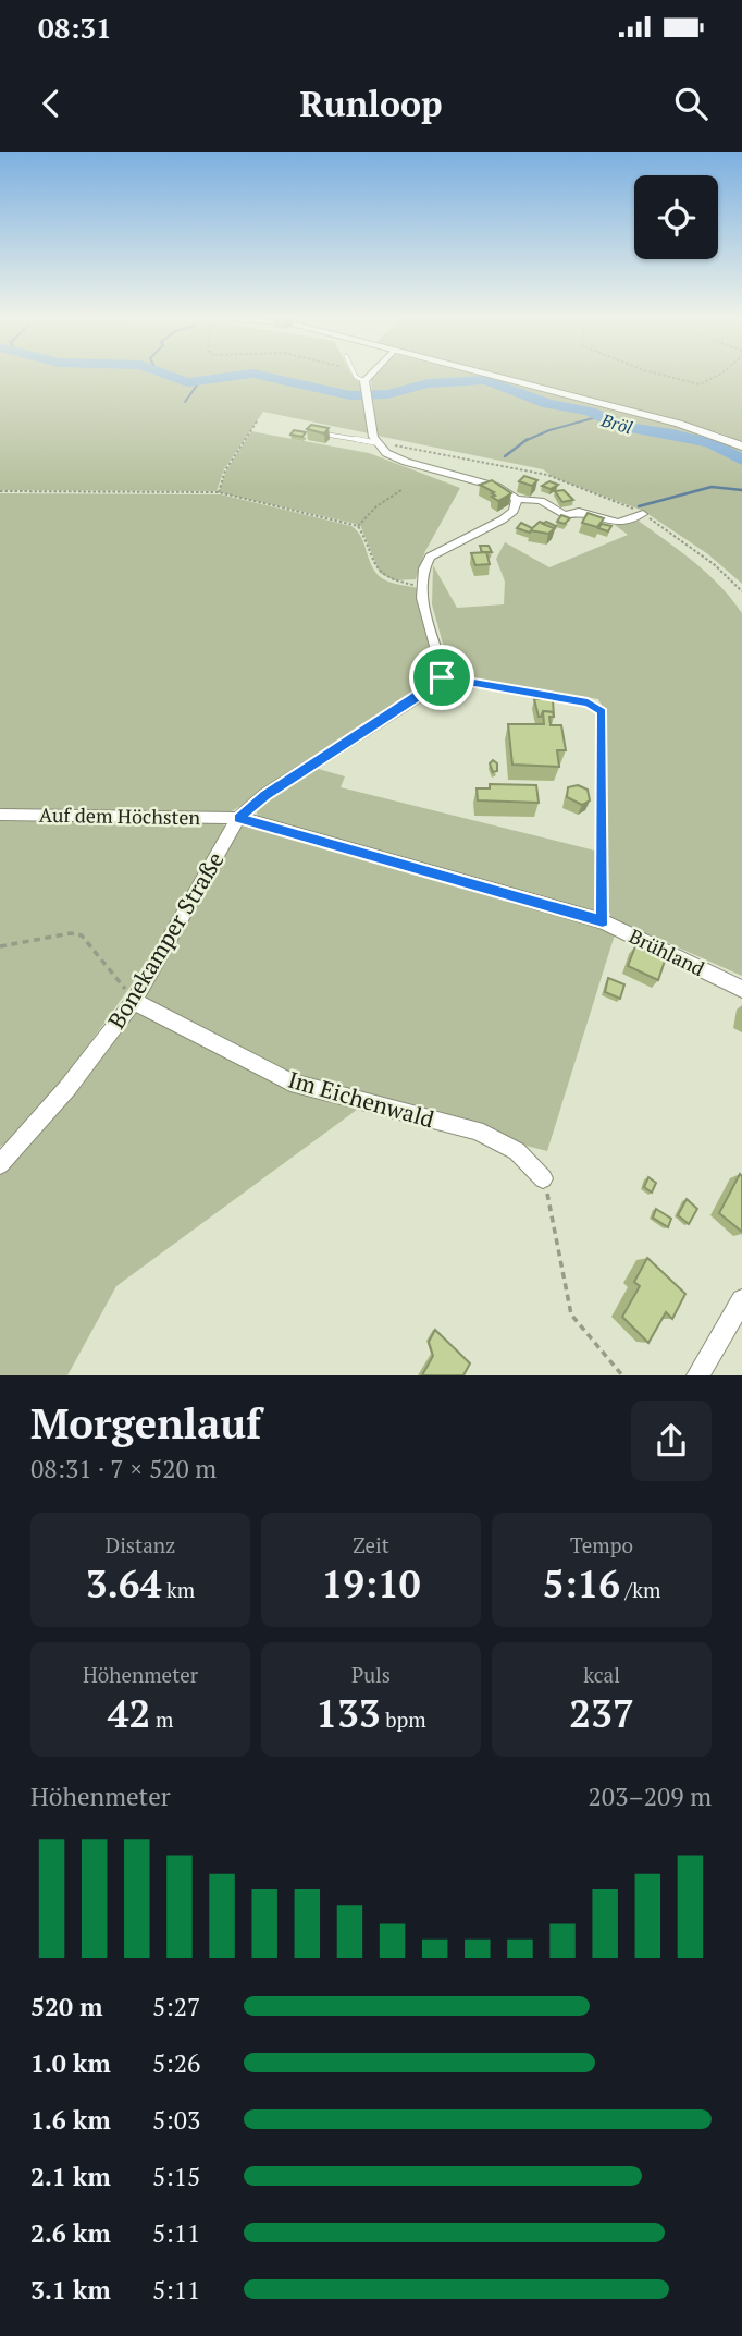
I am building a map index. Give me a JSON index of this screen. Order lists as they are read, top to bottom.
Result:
{
  "streets": {
    "street": [
      "Auf dem Höchsten",
      "Bonekamper Straße",
      "Brühland",
      "Im Eichenwald"
    ]
  },
  "crossings": [
    ["Auf dem Höchsten", "Bonekamper Straße"],
    ["Auf dem Höchsten", "Brühland"],
    ["Bonekamper Straße", "Brühland"],
    ["Bonekamper Straße", "Im Eichenwald"]
  ],
  "water": ["Bröl"],
  "page": {
    "status": "08:31",
    "header": "Runloop",
    "heading": ["Morgenlauf", "08:31 · 7 × 520 m"],
    "stats": [
      ["Distanz", "3.64 km"],
      ["Zeit", "19:10"],
      ["Tempo", "5:16 /km"],
      ["Höhenmeter", "42 m"],
      ["Puls", "133 bpm"],
      ["kcal", "237"]
    ],
    "chart": ["Höhenmeter", "203–209 m"],
    "list": [
      {
        "name": "520 m",
        "note": "5:27"
      },
      {
        "name": "1.0 km",
        "note": "5:26"
      },
      {
        "name": "1.6 km",
        "note": "5:03"
      },
      {
        "name": "2.1 km",
        "note": "5:15"
      },
      {
        "name": "2.6 km",
        "note": "5:11"
      },
      {
        "name": "3.1 km",
        "note": "5:11"
      }
    ]
  }
}
